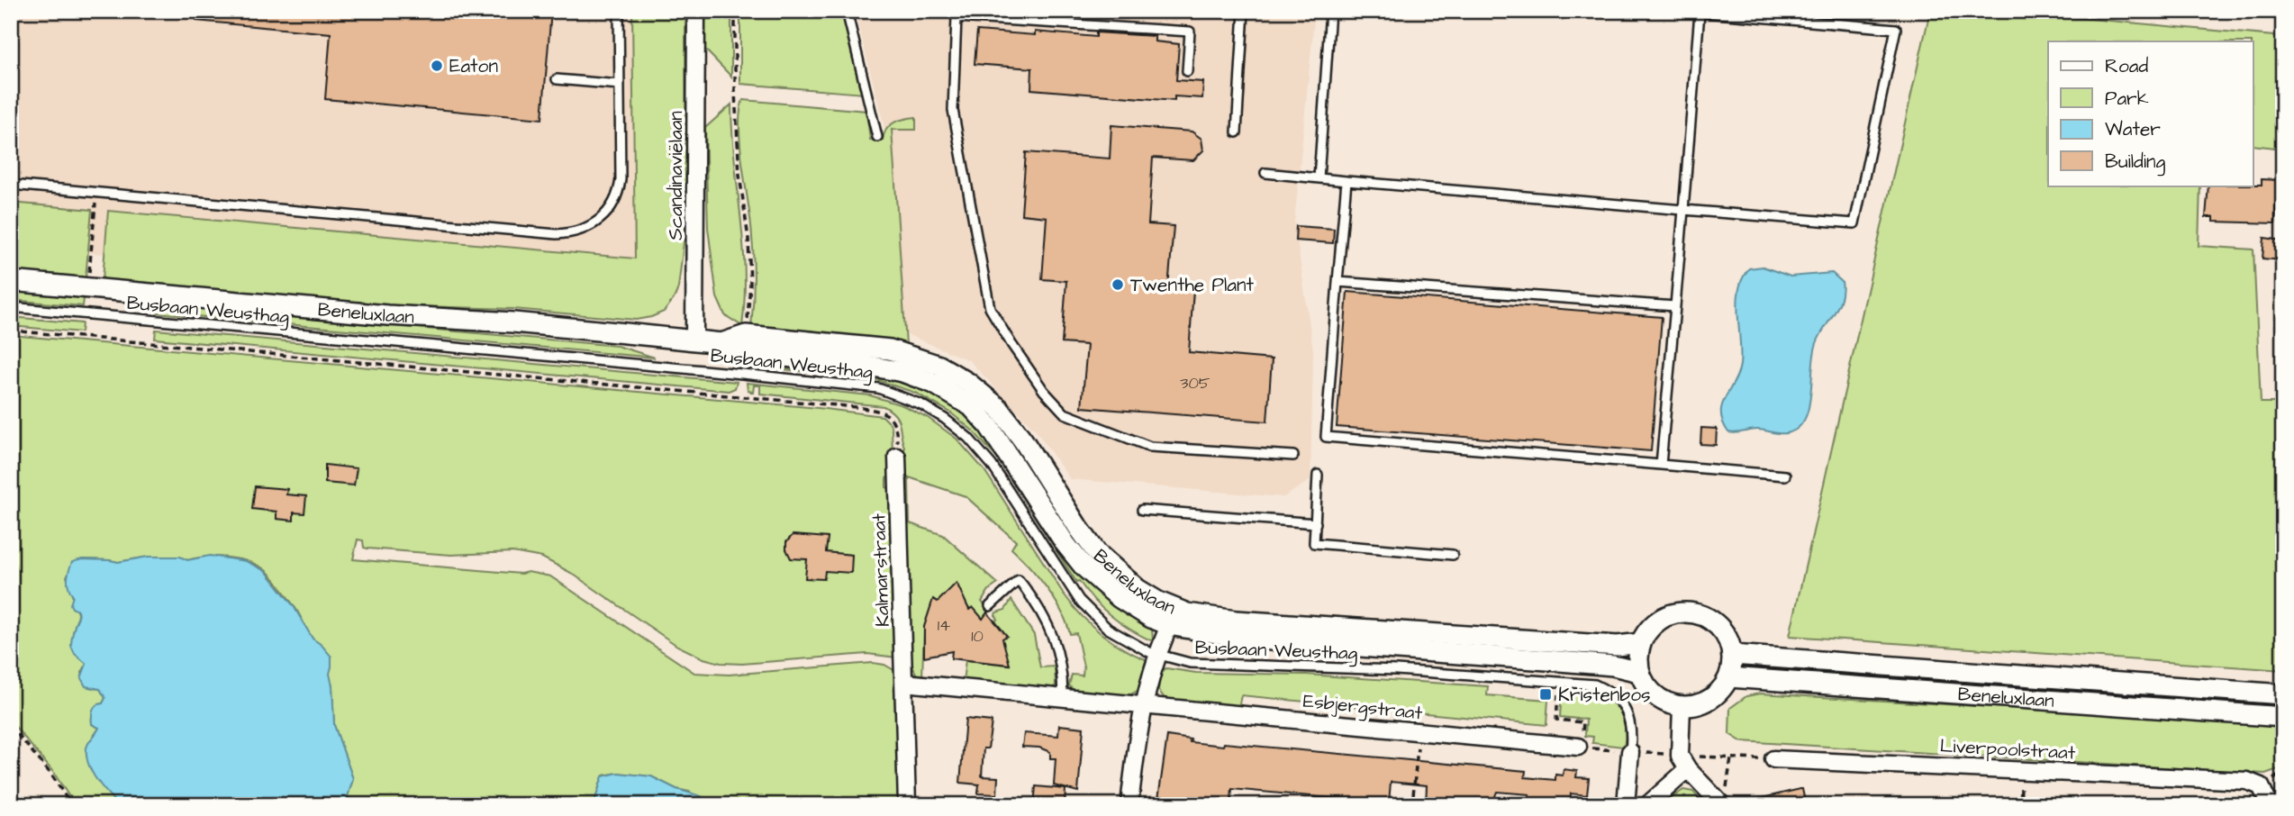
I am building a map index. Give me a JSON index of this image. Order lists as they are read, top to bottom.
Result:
{
  "streets": {
    "street": [
      "Scandinaviëlaan",
      "Beneluxlaan",
      "Kalmarstraat",
      "Esbjergstraat",
      "Liverpoolstraat"
    ],
    "lane": ["Busbaan Weusthag"]
  },
  "crossings": [
    ["Scandinaviëlaan", "Beneluxlaan"]
  ],
  "places": {
    "other": ["Eaton", "Twenthe Plant"],
    "transit": ["Kristenbos"]
  },
  "house_numbers": ["305", "14", "10"],
  "legend": [
    "Road",
    "Park",
    "Water",
    "Building"
  ]
}
